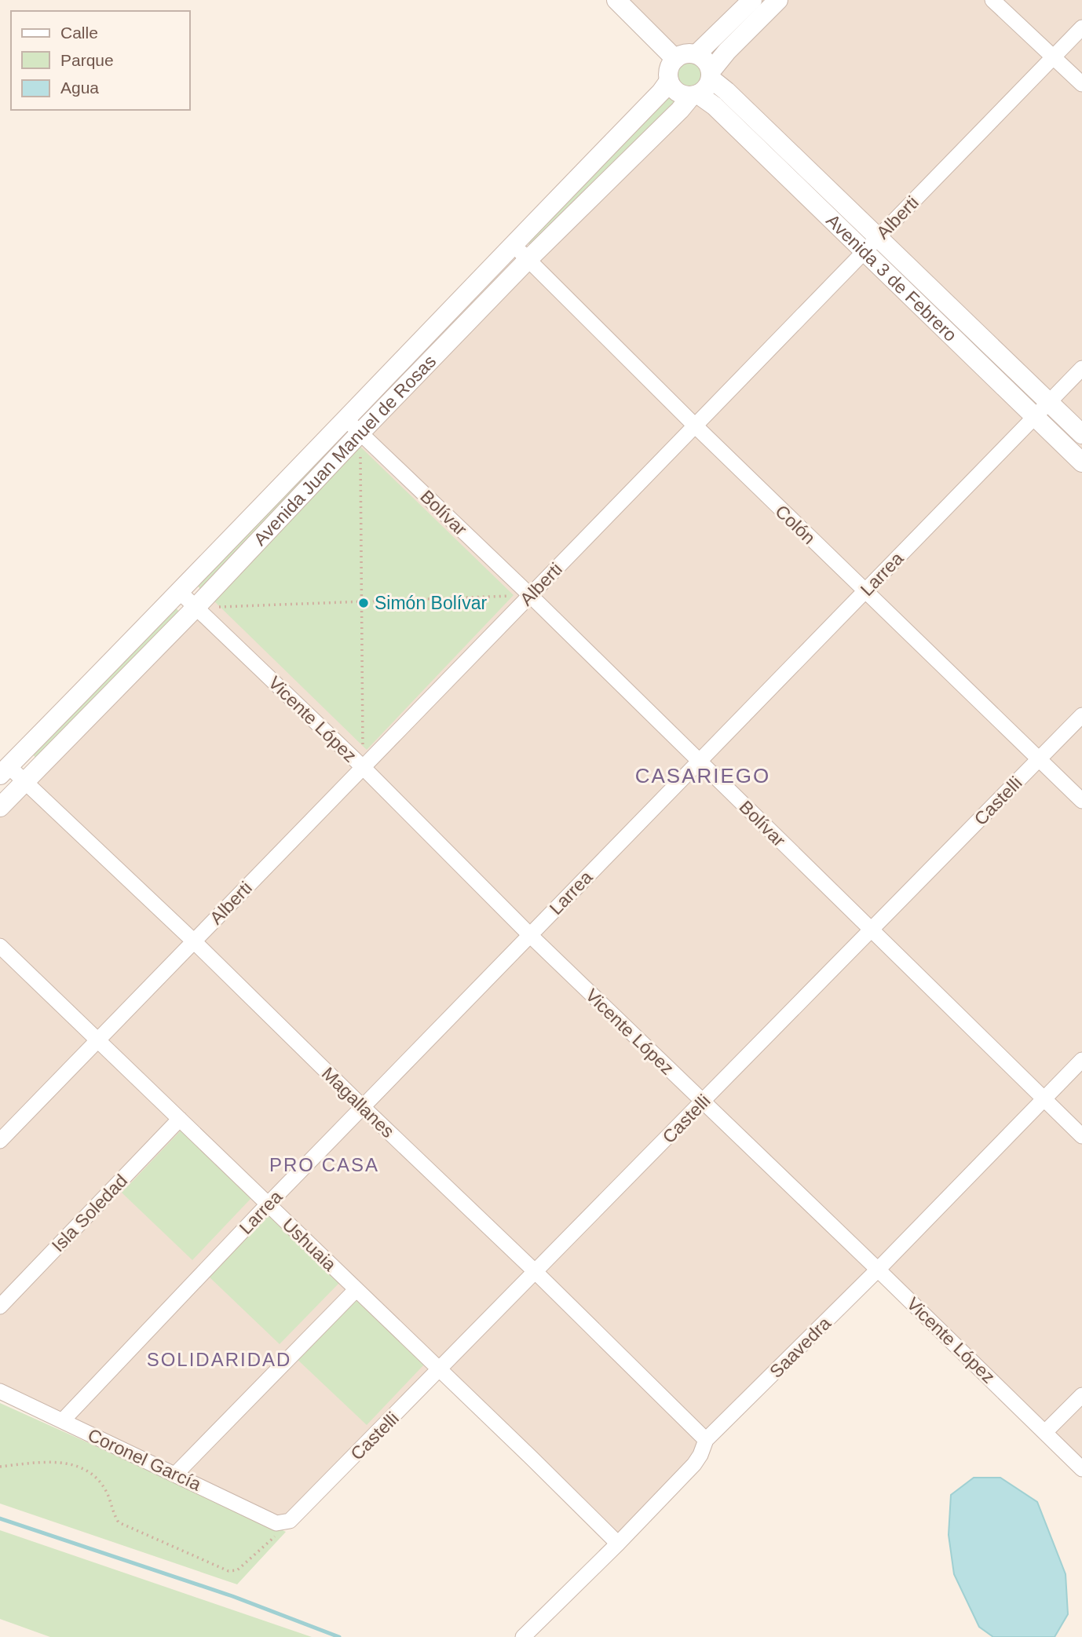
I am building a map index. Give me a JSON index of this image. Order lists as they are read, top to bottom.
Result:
{
  "streets": {
    "street": [
      "Alberti",
      "Avenida 3 de Febrero",
      "Avenida Juan Manuel de Rosas",
      "Bolívar",
      "Colón",
      "Larrea",
      "Vicente López",
      "Castelli",
      "Magallanes",
      "Isla Soledad",
      "Ushuaia",
      "Saavedra",
      "Coronel García"
    ]
  },
  "crossings": [
    ["Alberti", "Avenida 3 de Febrero"],
    ["Alberti", "Bolívar"],
    ["Alberti", "Colón"],
    ["Alberti", "Vicente López"],
    ["Alberti", "Magallanes"],
    ["Alberti", "Ushuaia"],
    ["Avenida 3 de Febrero", "Avenida Juan Manuel de Rosas"],
    ["Avenida 3 de Febrero", "Larrea"],
    ["Avenida Juan Manuel de Rosas", "Bolívar"],
    ["Avenida Juan Manuel de Rosas", "Colón"],
    ["Avenida Juan Manuel de Rosas", "Vicente López"],
    ["Avenida Juan Manuel de Rosas", "Magallanes"],
    ["Bolívar", "Larrea"],
    ["Bolívar", "Castelli"],
    ["Bolívar", "Saavedra"],
    ["Colón", "Larrea"],
    ["Colón", "Castelli"],
    ["Larrea", "Vicente López"],
    ["Larrea", "Magallanes"],
    ["Larrea", "Ushuaia"],
    ["Larrea", "Coronel García"],
    ["Vicente López", "Castelli"],
    ["Vicente López", "Saavedra"],
    ["Castelli", "Magallanes"],
    ["Castelli", "Ushuaia"],
    ["Castelli", "Coronel García"],
    ["Magallanes", "Saavedra"],
    ["Isla Soledad", "Ushuaia"],
    ["Ushuaia", "Saavedra"]
  ],
  "districts": ["CASARIEGO", "PRO CASA", "SOLIDARIDAD"],
  "places": ["Simón Bolívar"],
  "legend": ["Calle", "Parque", "Agua"]
}
